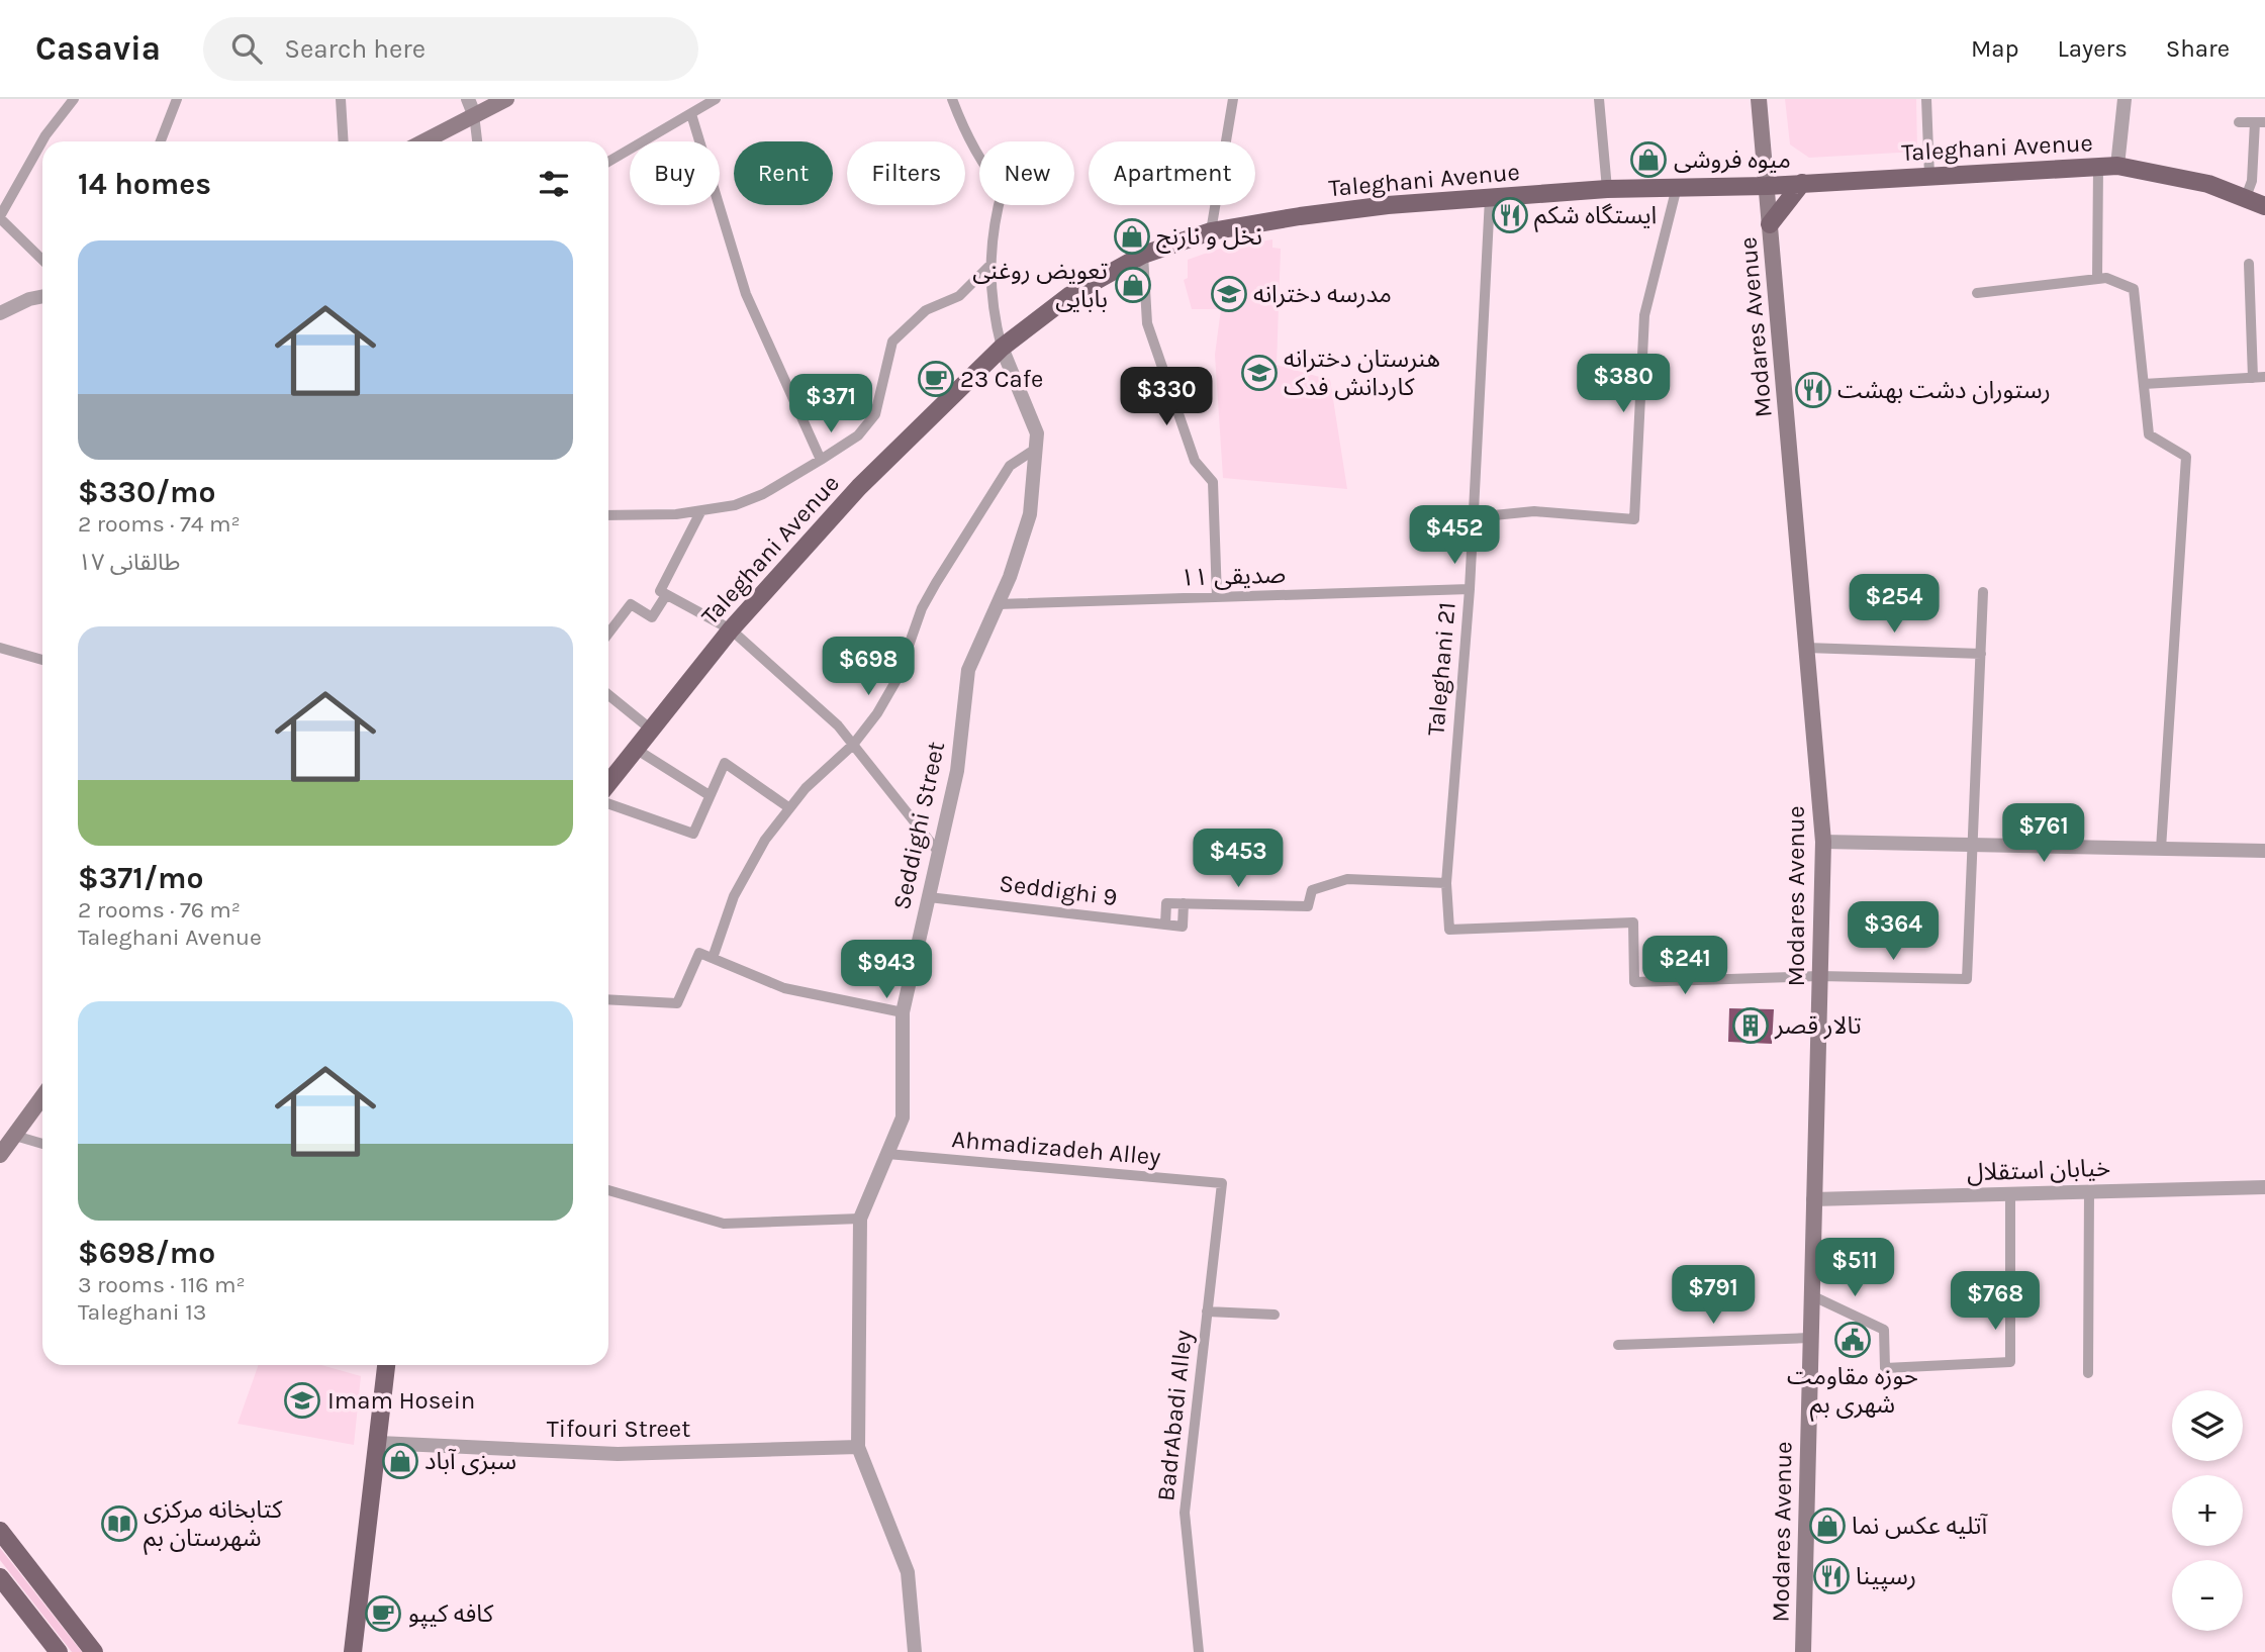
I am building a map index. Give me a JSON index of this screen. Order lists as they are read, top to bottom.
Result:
{
  "streets": {
    "main road": ["Taleghani Avenue", "Modares Avenue"],
    "street": [
      "صدیقی ۱۱",
      "Taleghani 21",
      "Seddighi Street",
      "Seddighi 9",
      "Ahmadizadeh Alley",
      "خیابان استقلال",
      "BadrAbadi Alley",
      "Tifouri Street"
    ]
  },
  "crossings": [
    ["Taleghani Avenue", "Modares Avenue"],
    ["Taleghani Avenue", "Taleghani 21"],
    ["Taleghani Avenue", "Seddighi Street"],
    ["Modares Avenue", "Taleghani 21"],
    ["Modares Avenue", "خیابان استقلال"],
    ["صدیقی ۱۱", "Taleghani 21"],
    ["صدیقی ۱۱", "Seddighi Street"],
    ["Seddighi Street", "Seddighi 9"],
    ["Seddighi Street", "Ahmadizadeh Alley"],
    ["Seddighi Street", "Tifouri Street"],
    ["Ahmadizadeh Alley", "BadrAbadi Alley"]
  ],
  "places": {
    "shop": [
      "میوه فروشی",
      "نخل و نارنج",
      "تعویض روغنی بابایی",
      "سبزی آباد",
      "آتلیه عکس نما"
    ],
    "restaurant": ["ایستگاه شکم", "رستوران دشت بهشت", "رسپینا"],
    "school or university": ["مدرسه دخترانه", "هنرستان دخترانه کاردانش فدک", "Imam Hosein"],
    "cafe": ["23 Cafe", "کافه کیپو"],
    "building": ["تالار قصر"],
    "public building": ["حوزه مقاومت شهری بم"],
    "library": ["کتابخانه مرکزی شهرستان بم"]
  },
  "page": {
    "header": "Casavia",
    "search": "Search here",
    "nav": ["Map", "Layers", "Share"],
    "chip": [
      "Buy",
      "Rent",
      "Filters",
      "New",
      "Apartment"
    ],
    "heading": "14 homes",
    "list": [
      {
        "name": "$330/mo",
        "note": "2 rooms · 74 m² · طالقانی ۱۷"
      },
      {
        "name": "$371/mo",
        "note": "2 rooms · 76 m² · Taleghani Avenue"
      },
      {
        "name": "$698/mo",
        "note": "3 rooms · 116 m² · Taleghani 13"
      }
    ],
    "price": [
      "$380",
      "$330",
      "$371",
      "$452",
      "$254",
      "$698",
      "$761",
      "$453",
      "$364",
      "$241",
      "$943",
      "$511",
      "$791",
      "$768"
    ],
    "map_buttons": ["+", "−"]
  }
}
